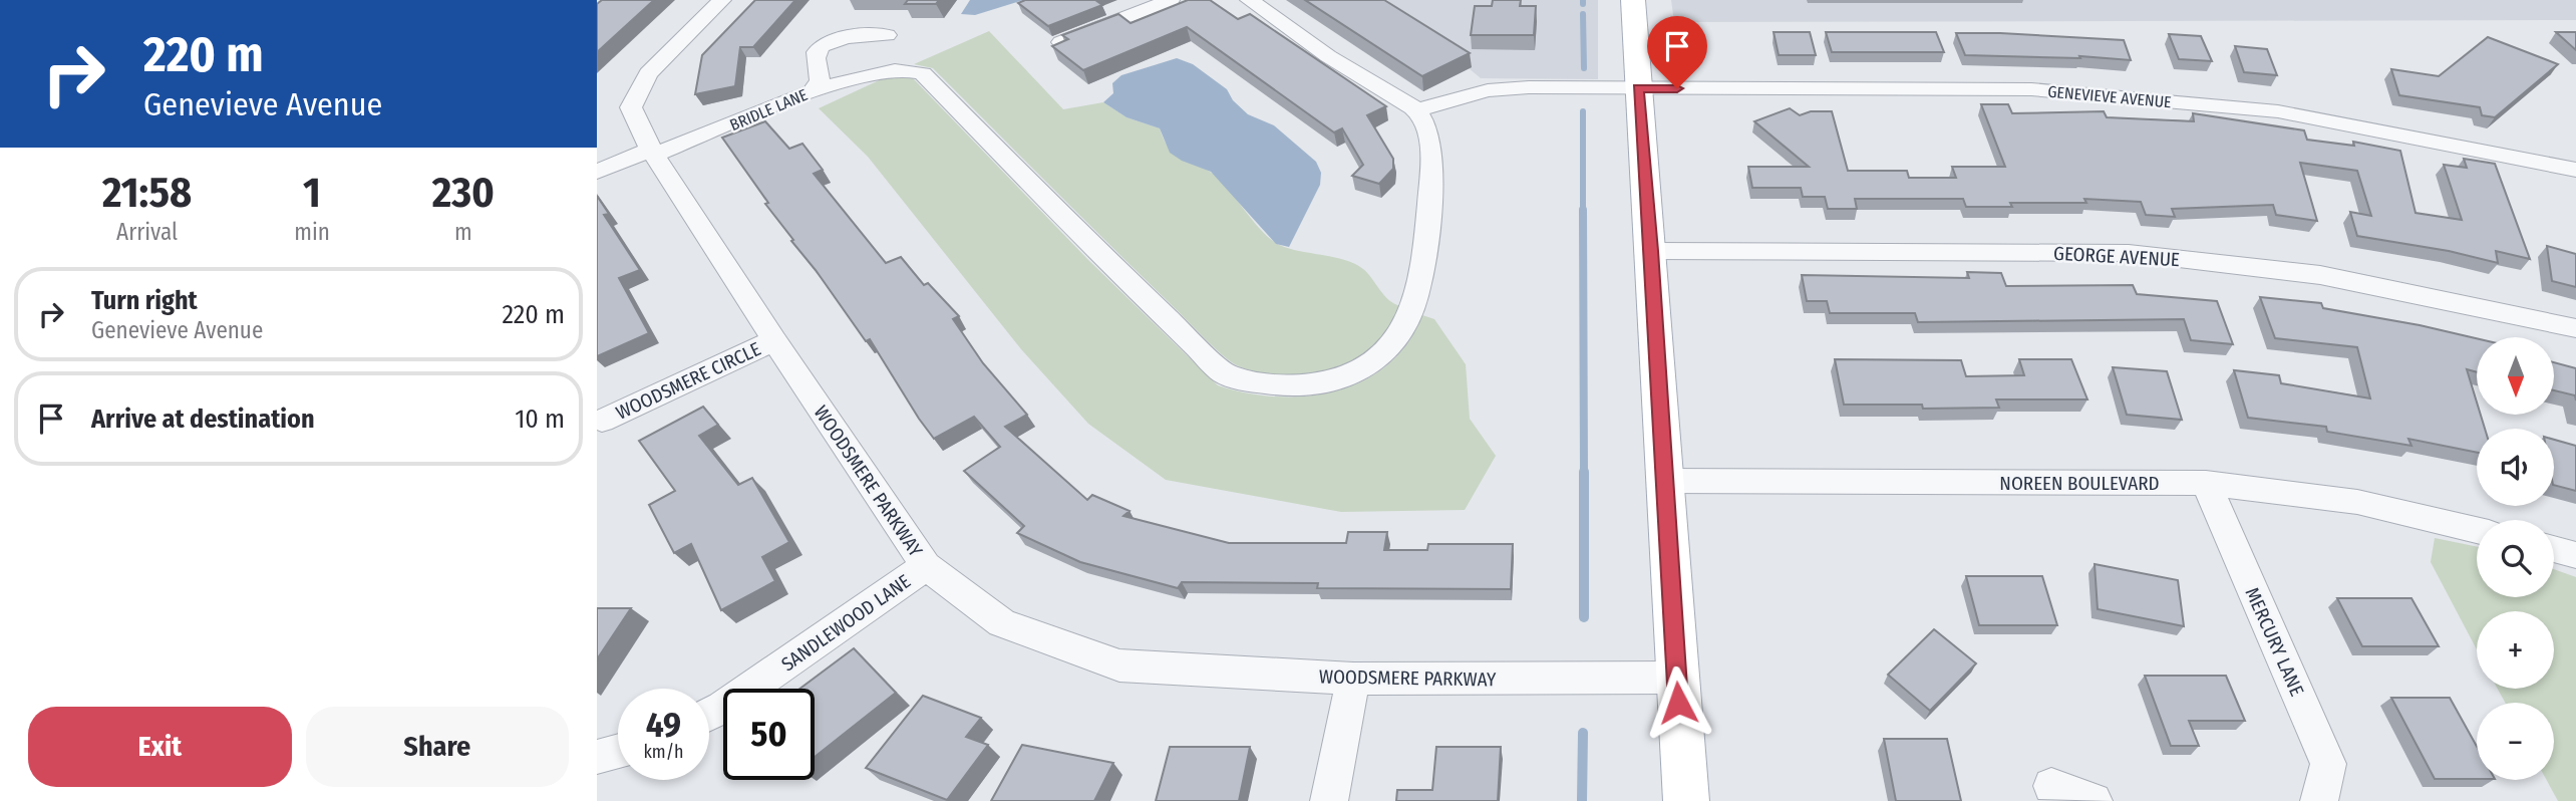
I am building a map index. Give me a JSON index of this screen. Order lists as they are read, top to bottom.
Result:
{
  "streets": {
    "street": [
      "GENEVIEVE AVENUE",
      "BRIDLE LANE",
      "GEORGE AVENUE",
      "WOODSMERE CIRCLE",
      "WOODSMERE PARKWAY",
      "NOREEN BOULEVARD",
      "SANDLEWOOD LANE",
      "MERCURY LANE"
    ]
  },
  "crossings": [
    ["BRIDLE LANE", "WOODSMERE PARKWAY"],
    ["WOODSMERE CIRCLE", "WOODSMERE PARKWAY"],
    ["WOODSMERE PARKWAY", "SANDLEWOOD LANE"],
    ["NOREEN BOULEVARD", "MERCURY LANE"]
  ],
  "north": "bottom",
  "page": {
    "turn": ["220 m", "Genevieve Avenue"],
    "eta": [
      "21:58",
      "Arrival",
      "1",
      "min",
      "230",
      "m"
    ],
    "list": [
      {
        "name": "Turn right",
        "note": "Genevieve Avenue",
        "value": "220 m"
      },
      {
        "name": "Arrive at destination",
        "value": "10 m"
      }
    ],
    "map_buttons": ["+", "−"],
    "speed": "49 km/h",
    "limit": "50",
    "buttons": ["Exit", "Share"]
  }
}
